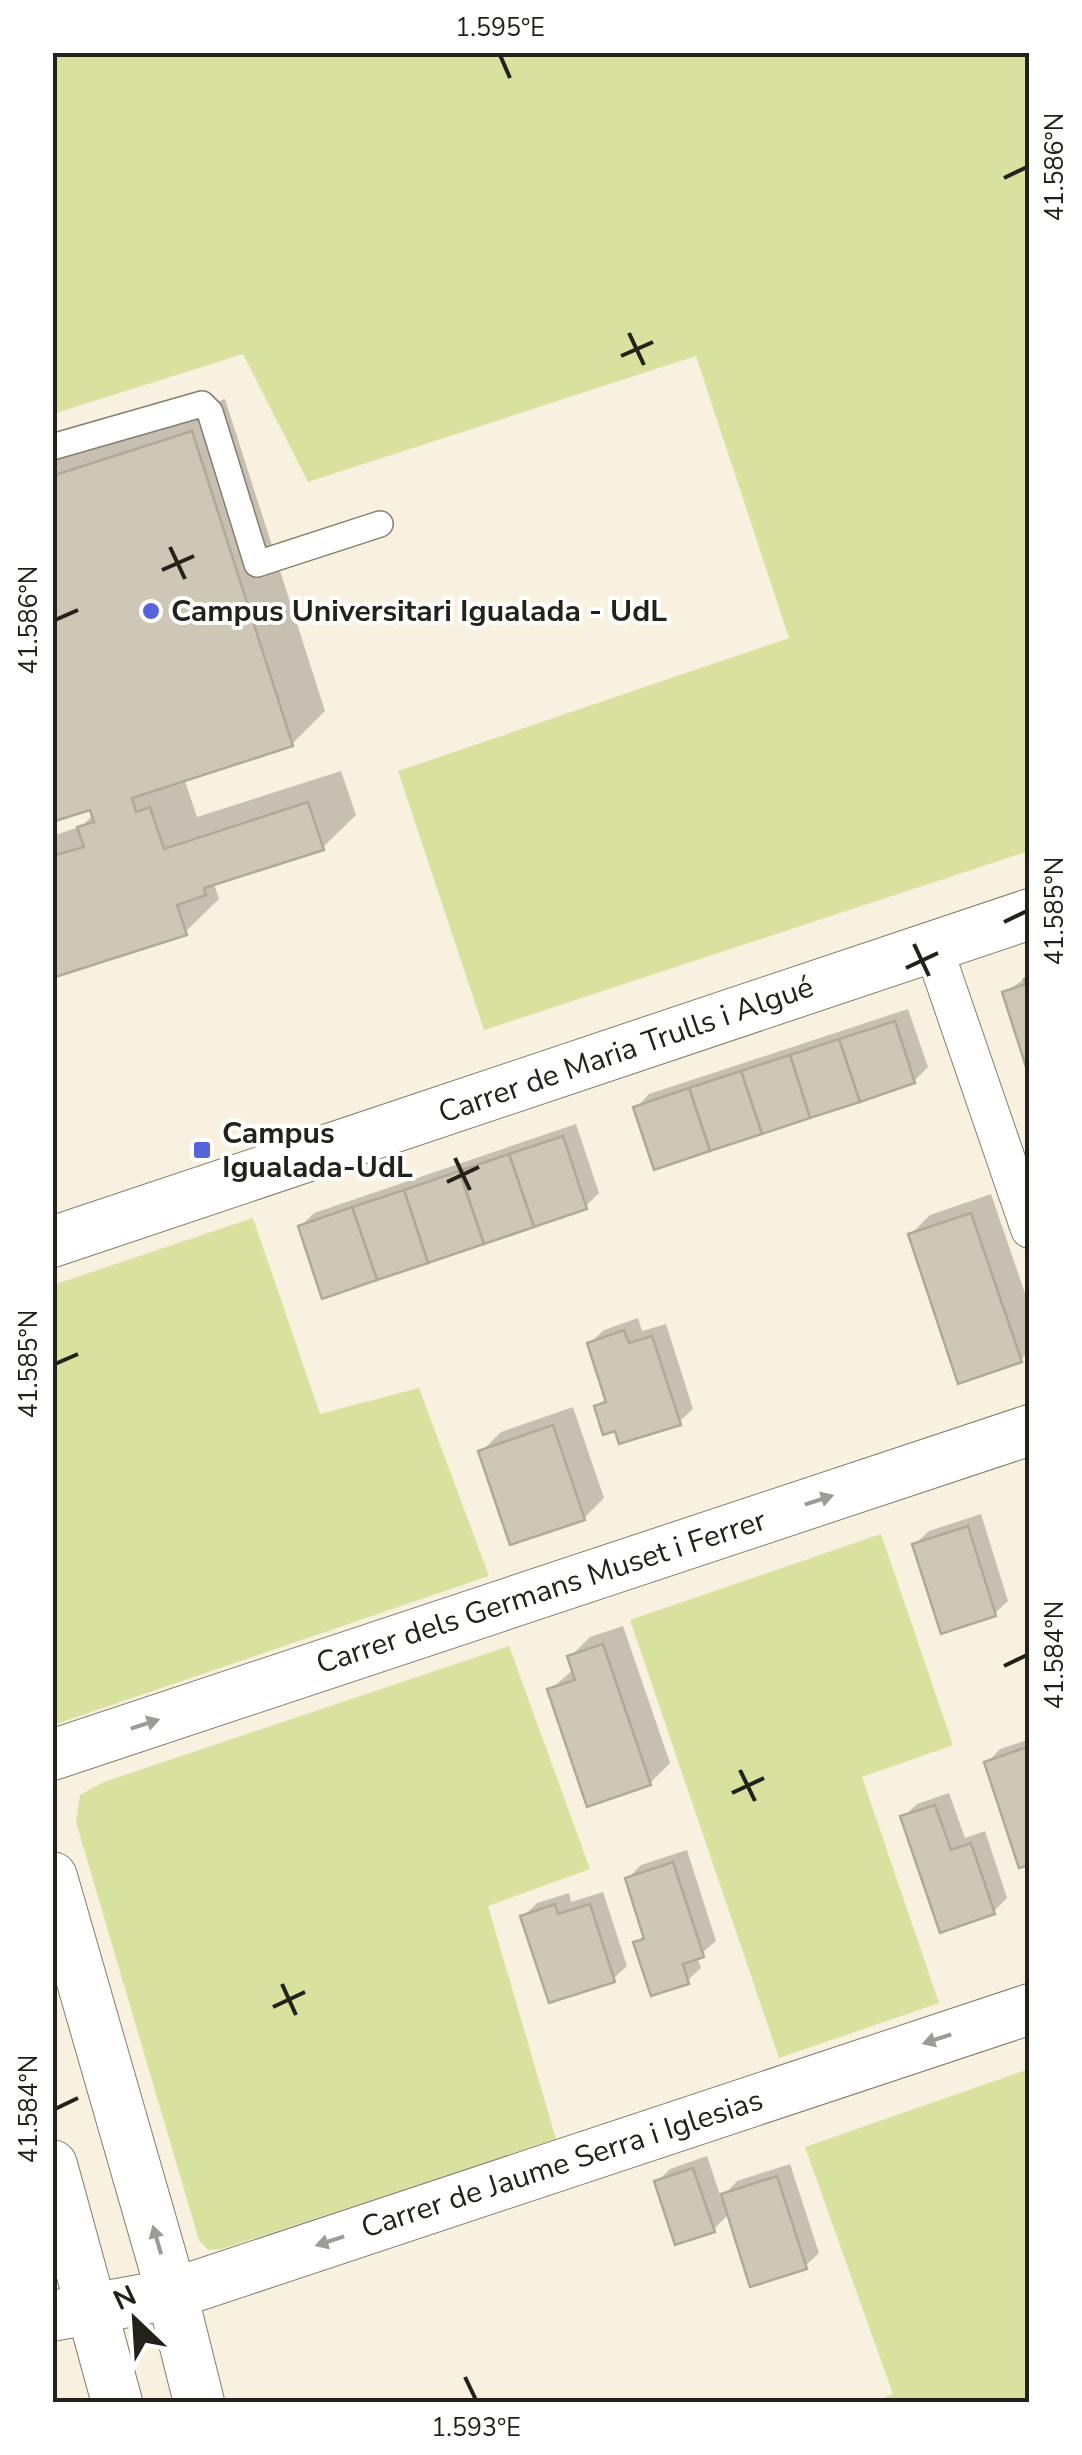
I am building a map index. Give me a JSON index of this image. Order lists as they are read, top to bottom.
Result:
{
  "streets": {
    "street": ["Carrer de Maria Trulls i Algué", "Carrer dels Germans Muset i Ferrer", "Carrer de Jaume Serra i Iglesias"]
  },
  "one_way": ["Carrer dels Germans Muset i Ferrer", "Carrer de Jaume Serra i Iglesias"],
  "places": {
    "other": ["Campus Universitari Igualada - UdL"],
    "transit": ["Campus Igualada-UdL"]
  },
  "north": "top left",
  "coordinates": [
    "1.595°E",
    "41.586°N",
    "41.585°N",
    "41.584°N",
    "1.593°E"
  ]
}
